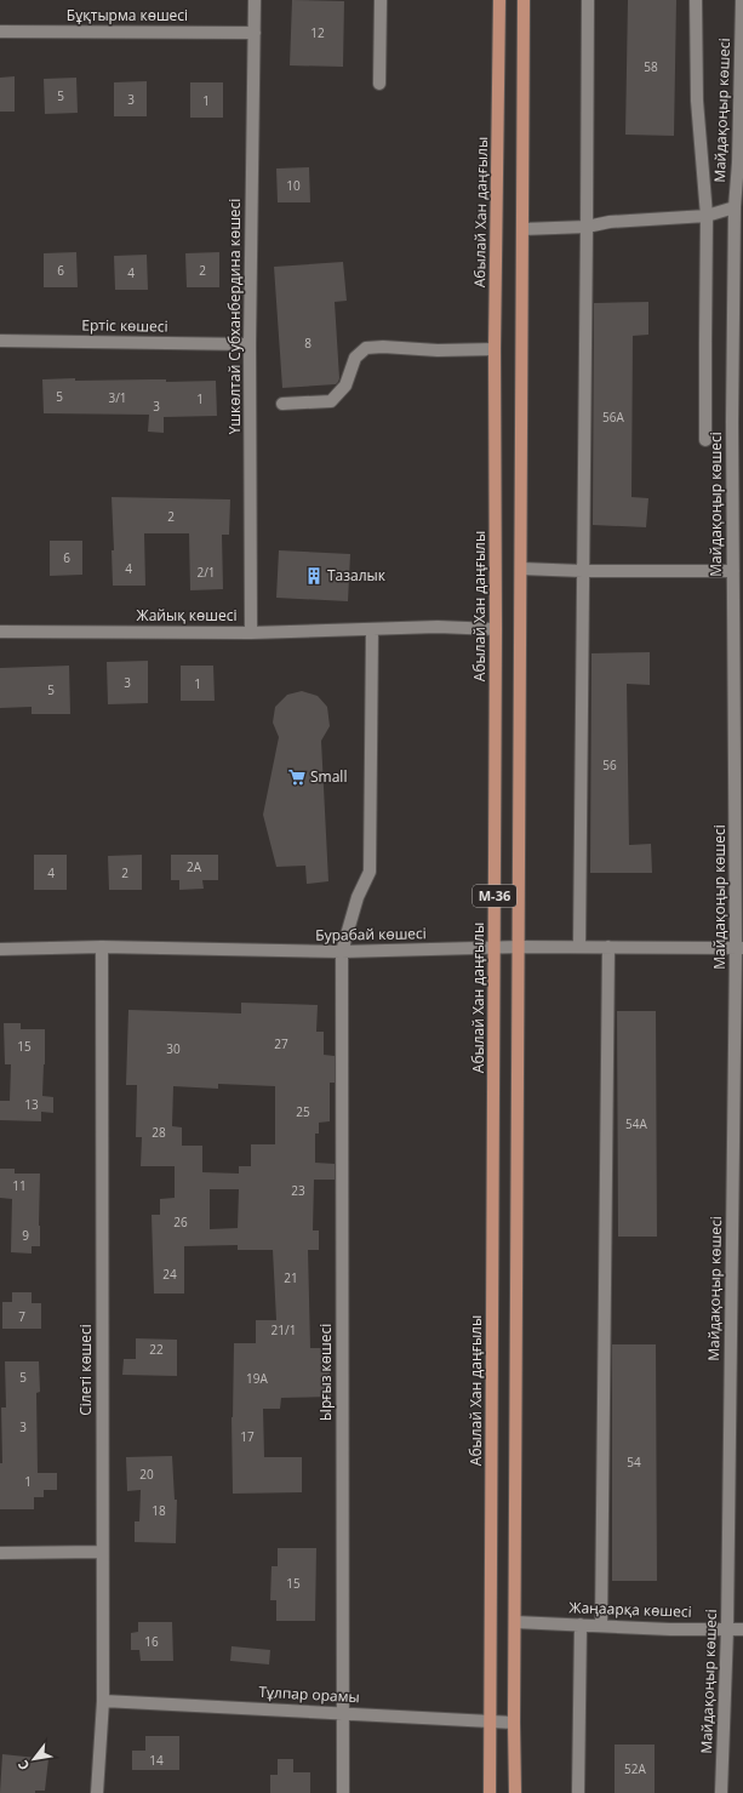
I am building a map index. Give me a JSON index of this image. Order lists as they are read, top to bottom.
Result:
{
  "streets": {
    "main road": ["Абылай Хан даңғылы", "M-36"],
    "street": [
      "Бұқтырма көшесі",
      "Майдақоңыр көшесі",
      "Үшкөлтай Субханбердина көшесі",
      "Ертіс көшесі",
      "Жайық көшесі",
      "Бурабай көшесі",
      "Сілеті көшесі",
      "Ырғыз көшесі",
      "Жаңаарқа көшесі",
      "Тұлпар орамы"
    ]
  },
  "crossings": [
    ["Бұқтырма көшесі", "Үшкөлтай Субханбердина көшесі"],
    ["Майдақоңыр көшесі", "Бурабай көшесі"],
    ["Майдақоңыр көшесі", "Жаңаарқа көшесі"],
    ["Абылай Хан даңғылы", "Жайық көшесі"],
    ["Абылай Хан даңғылы", "Бурабай көшесі"],
    ["Абылай Хан даңғылы", "Тұлпар орамы"],
    ["Үшкөлтай Субханбердина көшесі", "Ертіс көшесі"],
    ["Үшкөлтай Субханбердина көшесі", "Жайық көшесі"],
    ["Жайық көшесі", "Ырғыз көшесі"],
    ["M-36", "Бурабай көшесі"],
    ["M-36", "Жаңаарқа көшесі"],
    ["M-36", "Тұлпар орамы"],
    ["Бурабай көшесі", "Сілеті көшесі"],
    ["Бурабай көшесі", "Ырғыз көшесі"],
    ["Сілеті көшесі", "Тұлпар орамы"],
    ["Ырғыз көшесі", "Тұлпар орамы"]
  ],
  "places": {
    "building": ["Тазалык"],
    "supermarket": ["Small"]
  },
  "house_numbers": [
    "12",
    "58",
    "5",
    "3",
    "1",
    "10",
    "6",
    "2",
    "4",
    "8",
    "5",
    "3/1",
    "1",
    "3",
    "56А",
    "2",
    "6",
    "4",
    "2/1",
    "3",
    "1",
    "5",
    "56",
    "2А",
    "4",
    "2",
    "27",
    "15",
    "30",
    "13",
    "25",
    "54А",
    "28",
    "11",
    "23",
    "26",
    "9",
    "24",
    "21",
    "7",
    "21/1",
    "22",
    "5",
    "19А",
    "3",
    "17",
    "54",
    "20",
    "1",
    "18",
    "15",
    "16",
    "14",
    "52А"
  ],
  "north": "bottom left"
}
